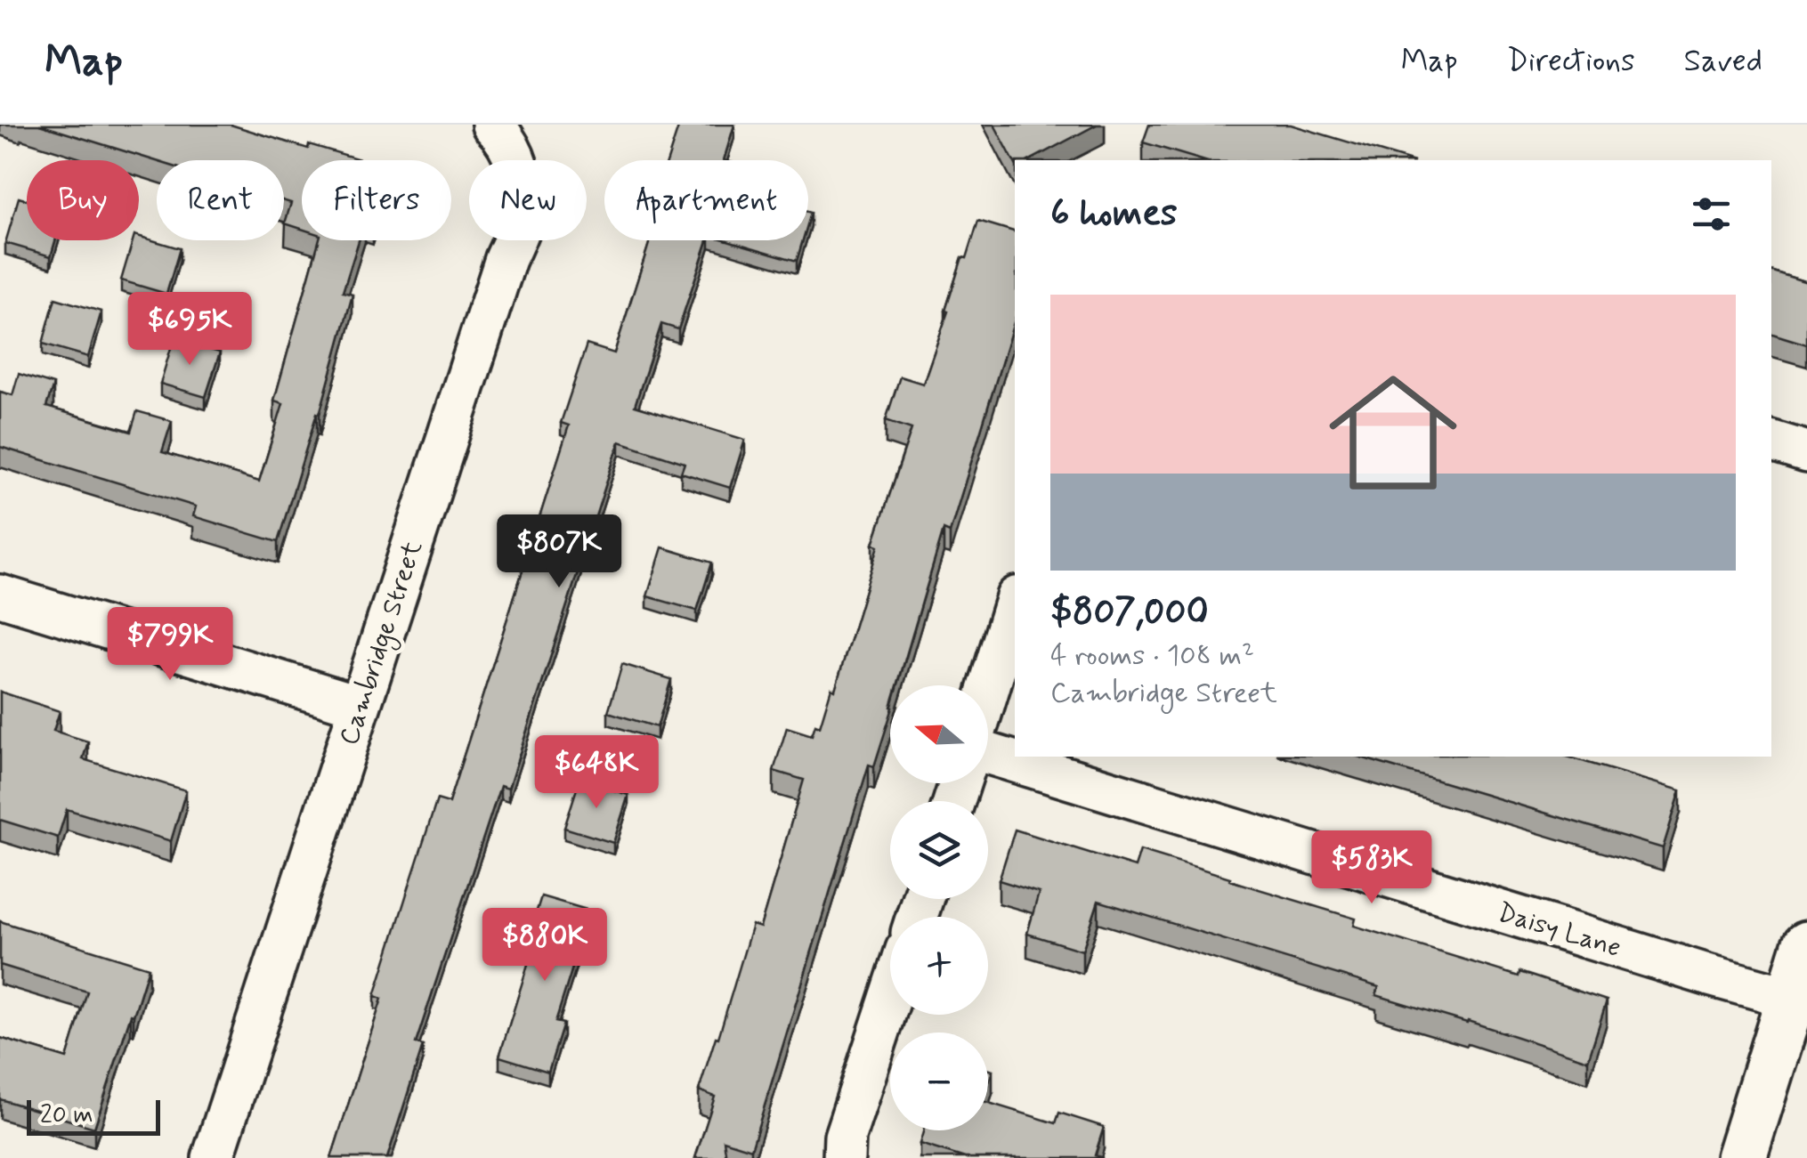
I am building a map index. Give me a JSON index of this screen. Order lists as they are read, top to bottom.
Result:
{
  "streets": {
    "street": ["Cambridge Street", "Daisy Lane"]
  },
  "scale_bar": "20 m",
  "north": "left",
  "page": {
    "header": "Map",
    "nav": ["Map", "Directions", "Saved"],
    "chip": [
      "Buy",
      "Rent",
      "Filters",
      "New",
      "Apartment"
    ],
    "heading": "6 homes",
    "list": [
      {
        "name": "$807,000",
        "note": "4 rooms · 108 m² · Cambridge Street"
      }
    ],
    "price": [
      "$695K",
      "$807K",
      "$799K",
      "$648K",
      "$583K",
      "$880K"
    ],
    "map_buttons": ["+", "−"],
    "scale": "20 m"
  }
}
